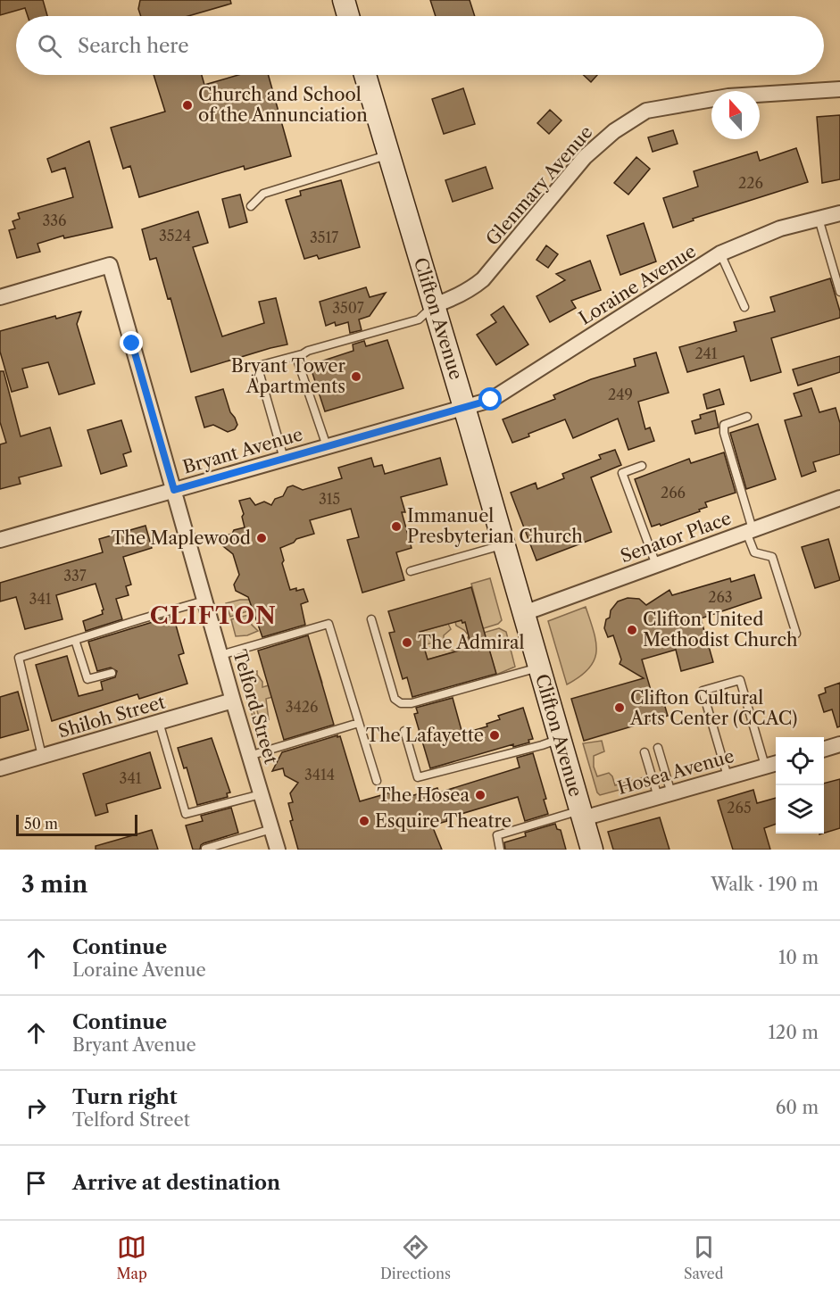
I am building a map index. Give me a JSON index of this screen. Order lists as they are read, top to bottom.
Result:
{
  "streets": {
    "main road": ["Clifton Avenue"],
    "street": [
      "Glenmary Avenue",
      "Loraine Avenue",
      "Bryant Avenue",
      "Senator Place",
      "Telford Street",
      "Shiloh Street",
      "Hosea Avenue"
    ]
  },
  "crossings": [
    ["Glenmary Avenue", "Clifton Avenue"],
    ["Loraine Avenue", "Clifton Avenue"],
    ["Loraine Avenue", "Bryant Avenue"],
    ["Clifton Avenue", "Bryant Avenue"],
    ["Clifton Avenue", "Senator Place"],
    ["Clifton Avenue", "Hosea Avenue"],
    ["Bryant Avenue", "Telford Street"],
    ["Telford Street", "Shiloh Street"]
  ],
  "districts": ["CLIFTON"],
  "places": [
    "Church and School of the Annunciation",
    "Bryant Tower Apartments",
    "Immanuel Presbyterian Church",
    "The Maplewood",
    "Clifton United Methodist Church",
    "The Admiral",
    "Clifton Cultural Arts Center (CCAC)",
    "The Lafayette",
    "The Hosea",
    "Esquire Theatre"
  ],
  "house_numbers": [
    "226",
    "336",
    "3524",
    "3517",
    "3507",
    "241",
    "249",
    "266",
    "315",
    "337",
    "263",
    "341",
    "3426",
    "3414",
    "341",
    "265"
  ],
  "scale_bar": "50 m",
  "north": "top",
  "page": {
    "search": "Search here",
    "scale": "50 m",
    "heading": ["3 min", "Walk · 190 m"],
    "list": [
      ["Continue", "Loraine Avenue", "10 m"],
      ["Continue", "Bryant Avenue", "120 m"],
      ["Turn right", "Telford Street", "60 m"],
      "Arrive at destination"
    ],
    "nav": ["Map", "Directions", "Saved"]
  }
}
